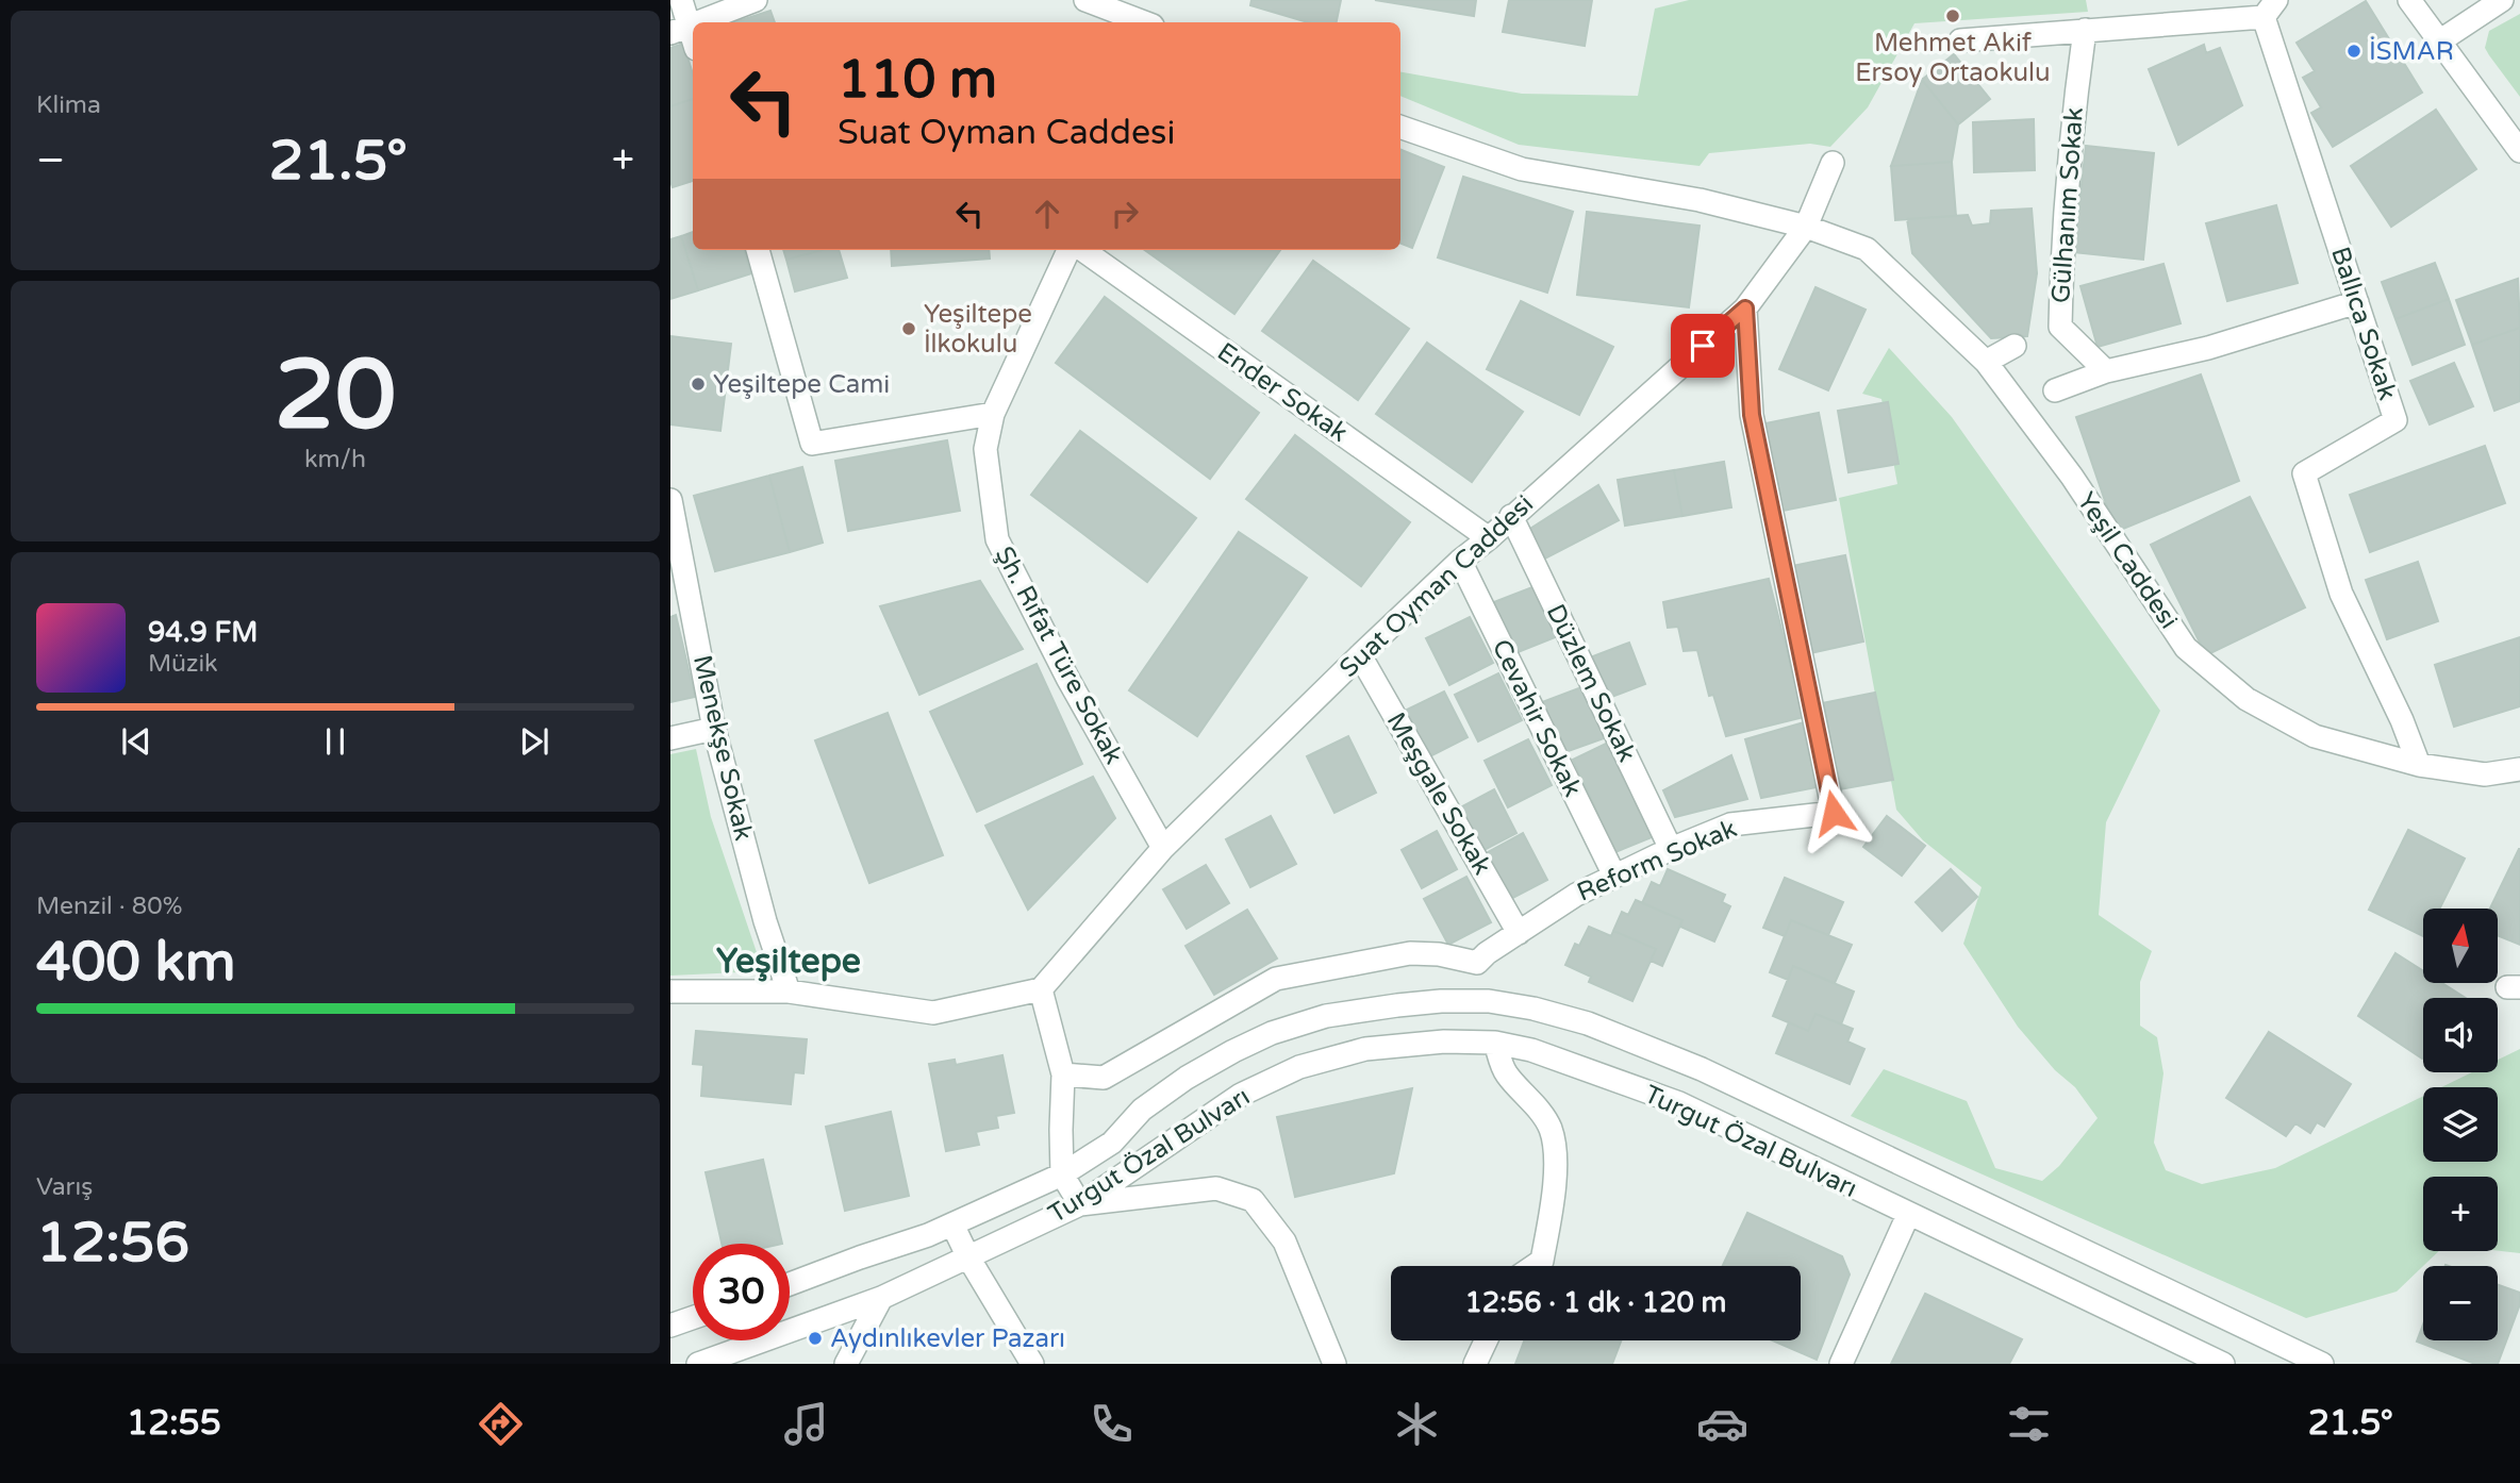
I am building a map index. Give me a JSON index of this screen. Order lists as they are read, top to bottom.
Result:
{
  "streets": {
    "street": [
      "Gülhanım Sokak",
      "Ballıca Sokak",
      "Ender Sokak",
      "Yeşil Caddesi",
      "Suat Oyman Caddesi",
      "Şh. Rıfat Türe Sokak",
      "Düzlem Sokak",
      "Cevahir Sokak",
      "Menekşe Sokak",
      "Meşgale Sokak",
      "Reform Sokak",
      "Turgut Özal Bulvarı"
    ]
  },
  "crossings": [
    ["Ballıca Sokak", "Yeşil Caddesi"],
    ["Ender Sokak", "Suat Oyman Caddesi"],
    ["Yeşil Caddesi", "Suat Oyman Caddesi"],
    ["Suat Oyman Caddesi", "Şh. Rıfat Türe Sokak"],
    ["Suat Oyman Caddesi", "Düzlem Sokak"],
    ["Suat Oyman Caddesi", "Cevahir Sokak"],
    ["Suat Oyman Caddesi", "Meşgale Sokak"],
    ["Suat Oyman Caddesi", "Reform Sokak"],
    ["Suat Oyman Caddesi", "Turgut Özal Bulvarı"],
    ["Düzlem Sokak", "Reform Sokak"],
    ["Cevahir Sokak", "Reform Sokak"],
    ["Meşgale Sokak", "Reform Sokak"]
  ],
  "districts": ["Yeşiltepe"],
  "places": [
    "Mehmet Akif Ersoy Ortaokulu",
    "İSMAR",
    "Yeşiltepe İlkokulu",
    "Yeşiltepe Cami",
    "Aydınlıkevler Pazarı"
  ],
  "north": "top",
  "page": {
    "tile": [
      "Klima",
      ["20", "km/h"],
      ["Menzil · 80%", "400 km"],
      ["Varış", "12:56"]
    ],
    "turn": ["110 m", "Suat Oyman Caddesi"],
    "heat": ["−", "21.5°", "+"],
    "song": ["94.9 FM", "Müzik"],
    "map_buttons": ["+", "−"],
    "limit": "30",
    "trip": "12:56 · 1 dk · 120 m",
    "tabs": ["12:55", "21.5°"]
  }
}
